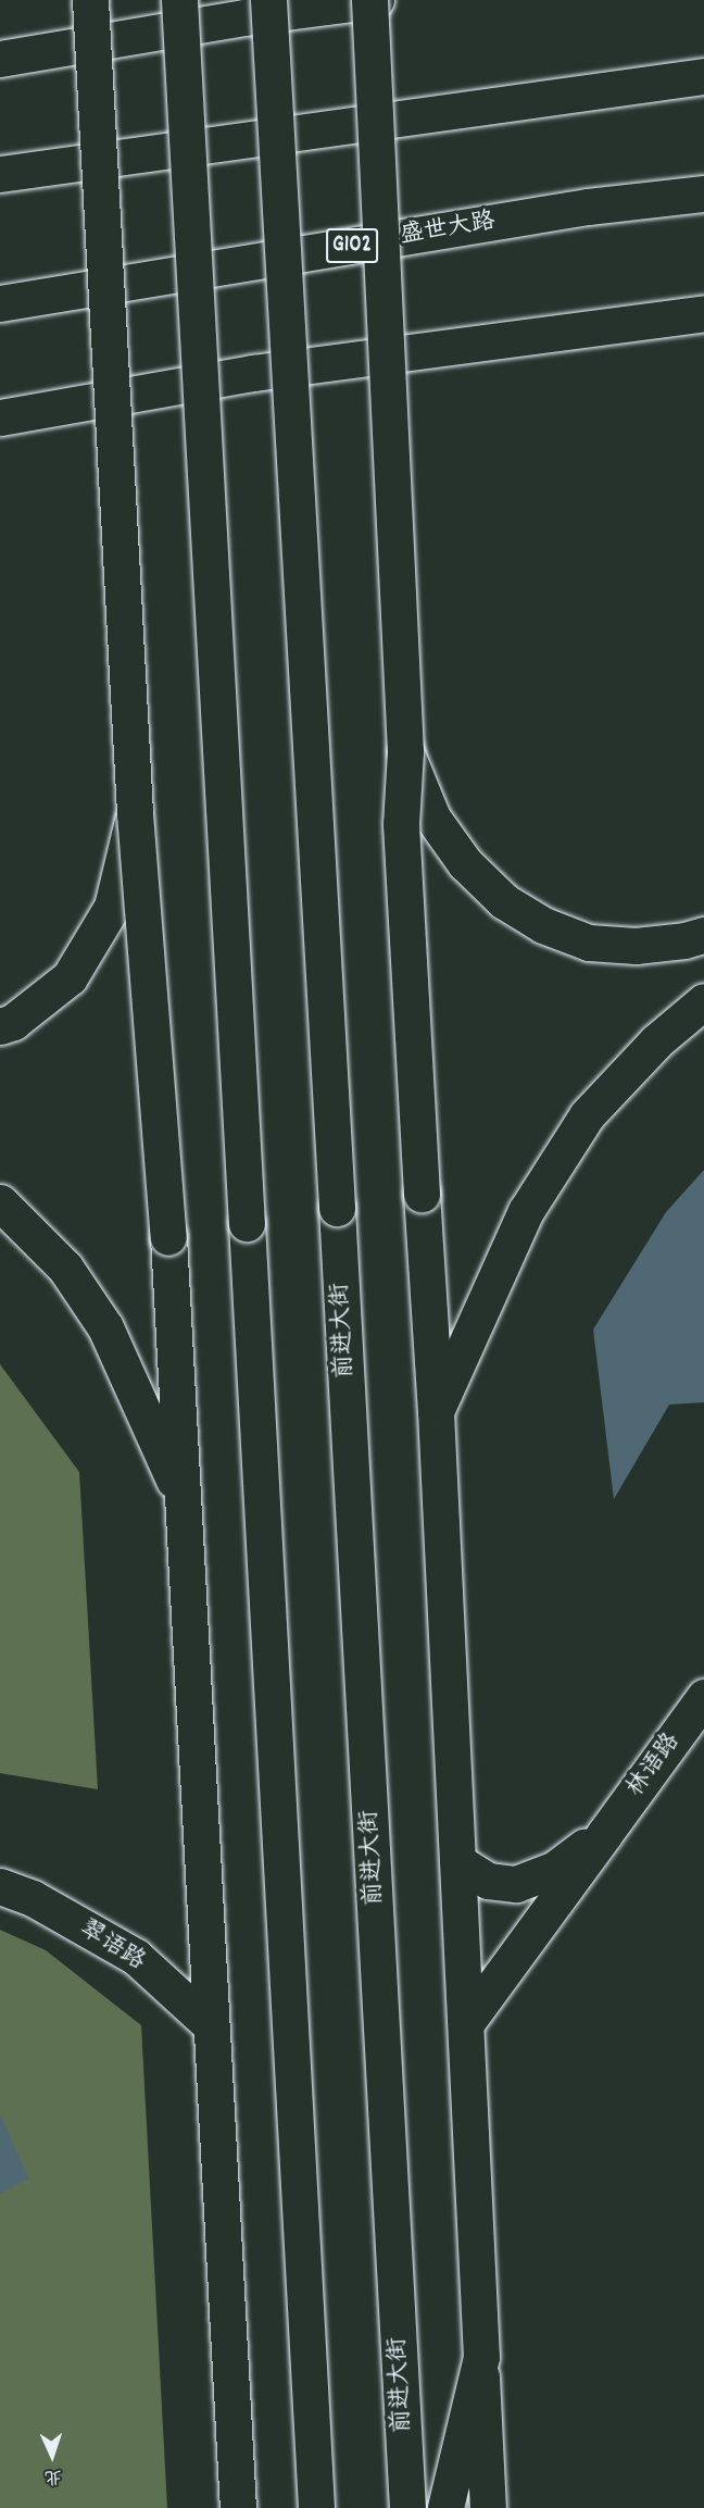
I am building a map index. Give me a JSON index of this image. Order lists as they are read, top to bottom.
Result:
{
  "streets": {
    "main road": [
      "盛世大路",
      "G102",
      "前进大街",
      "林语路",
      "翠语路"
    ]
  },
  "north": "bottom"
}
